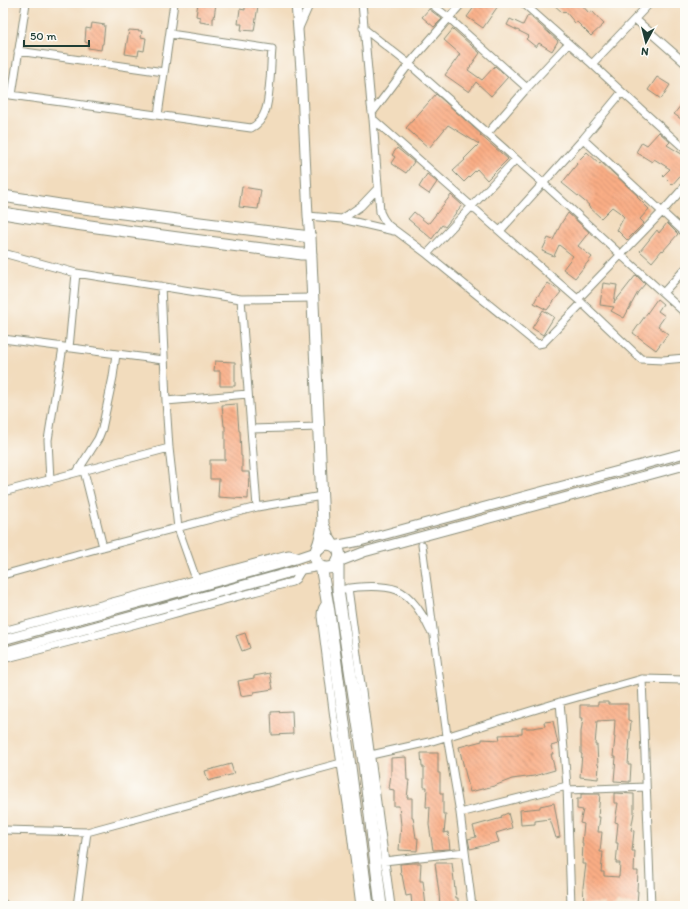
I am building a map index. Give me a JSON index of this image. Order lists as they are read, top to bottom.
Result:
{
  "scale_bar": "50 m",
  "north": "bottom"
}
